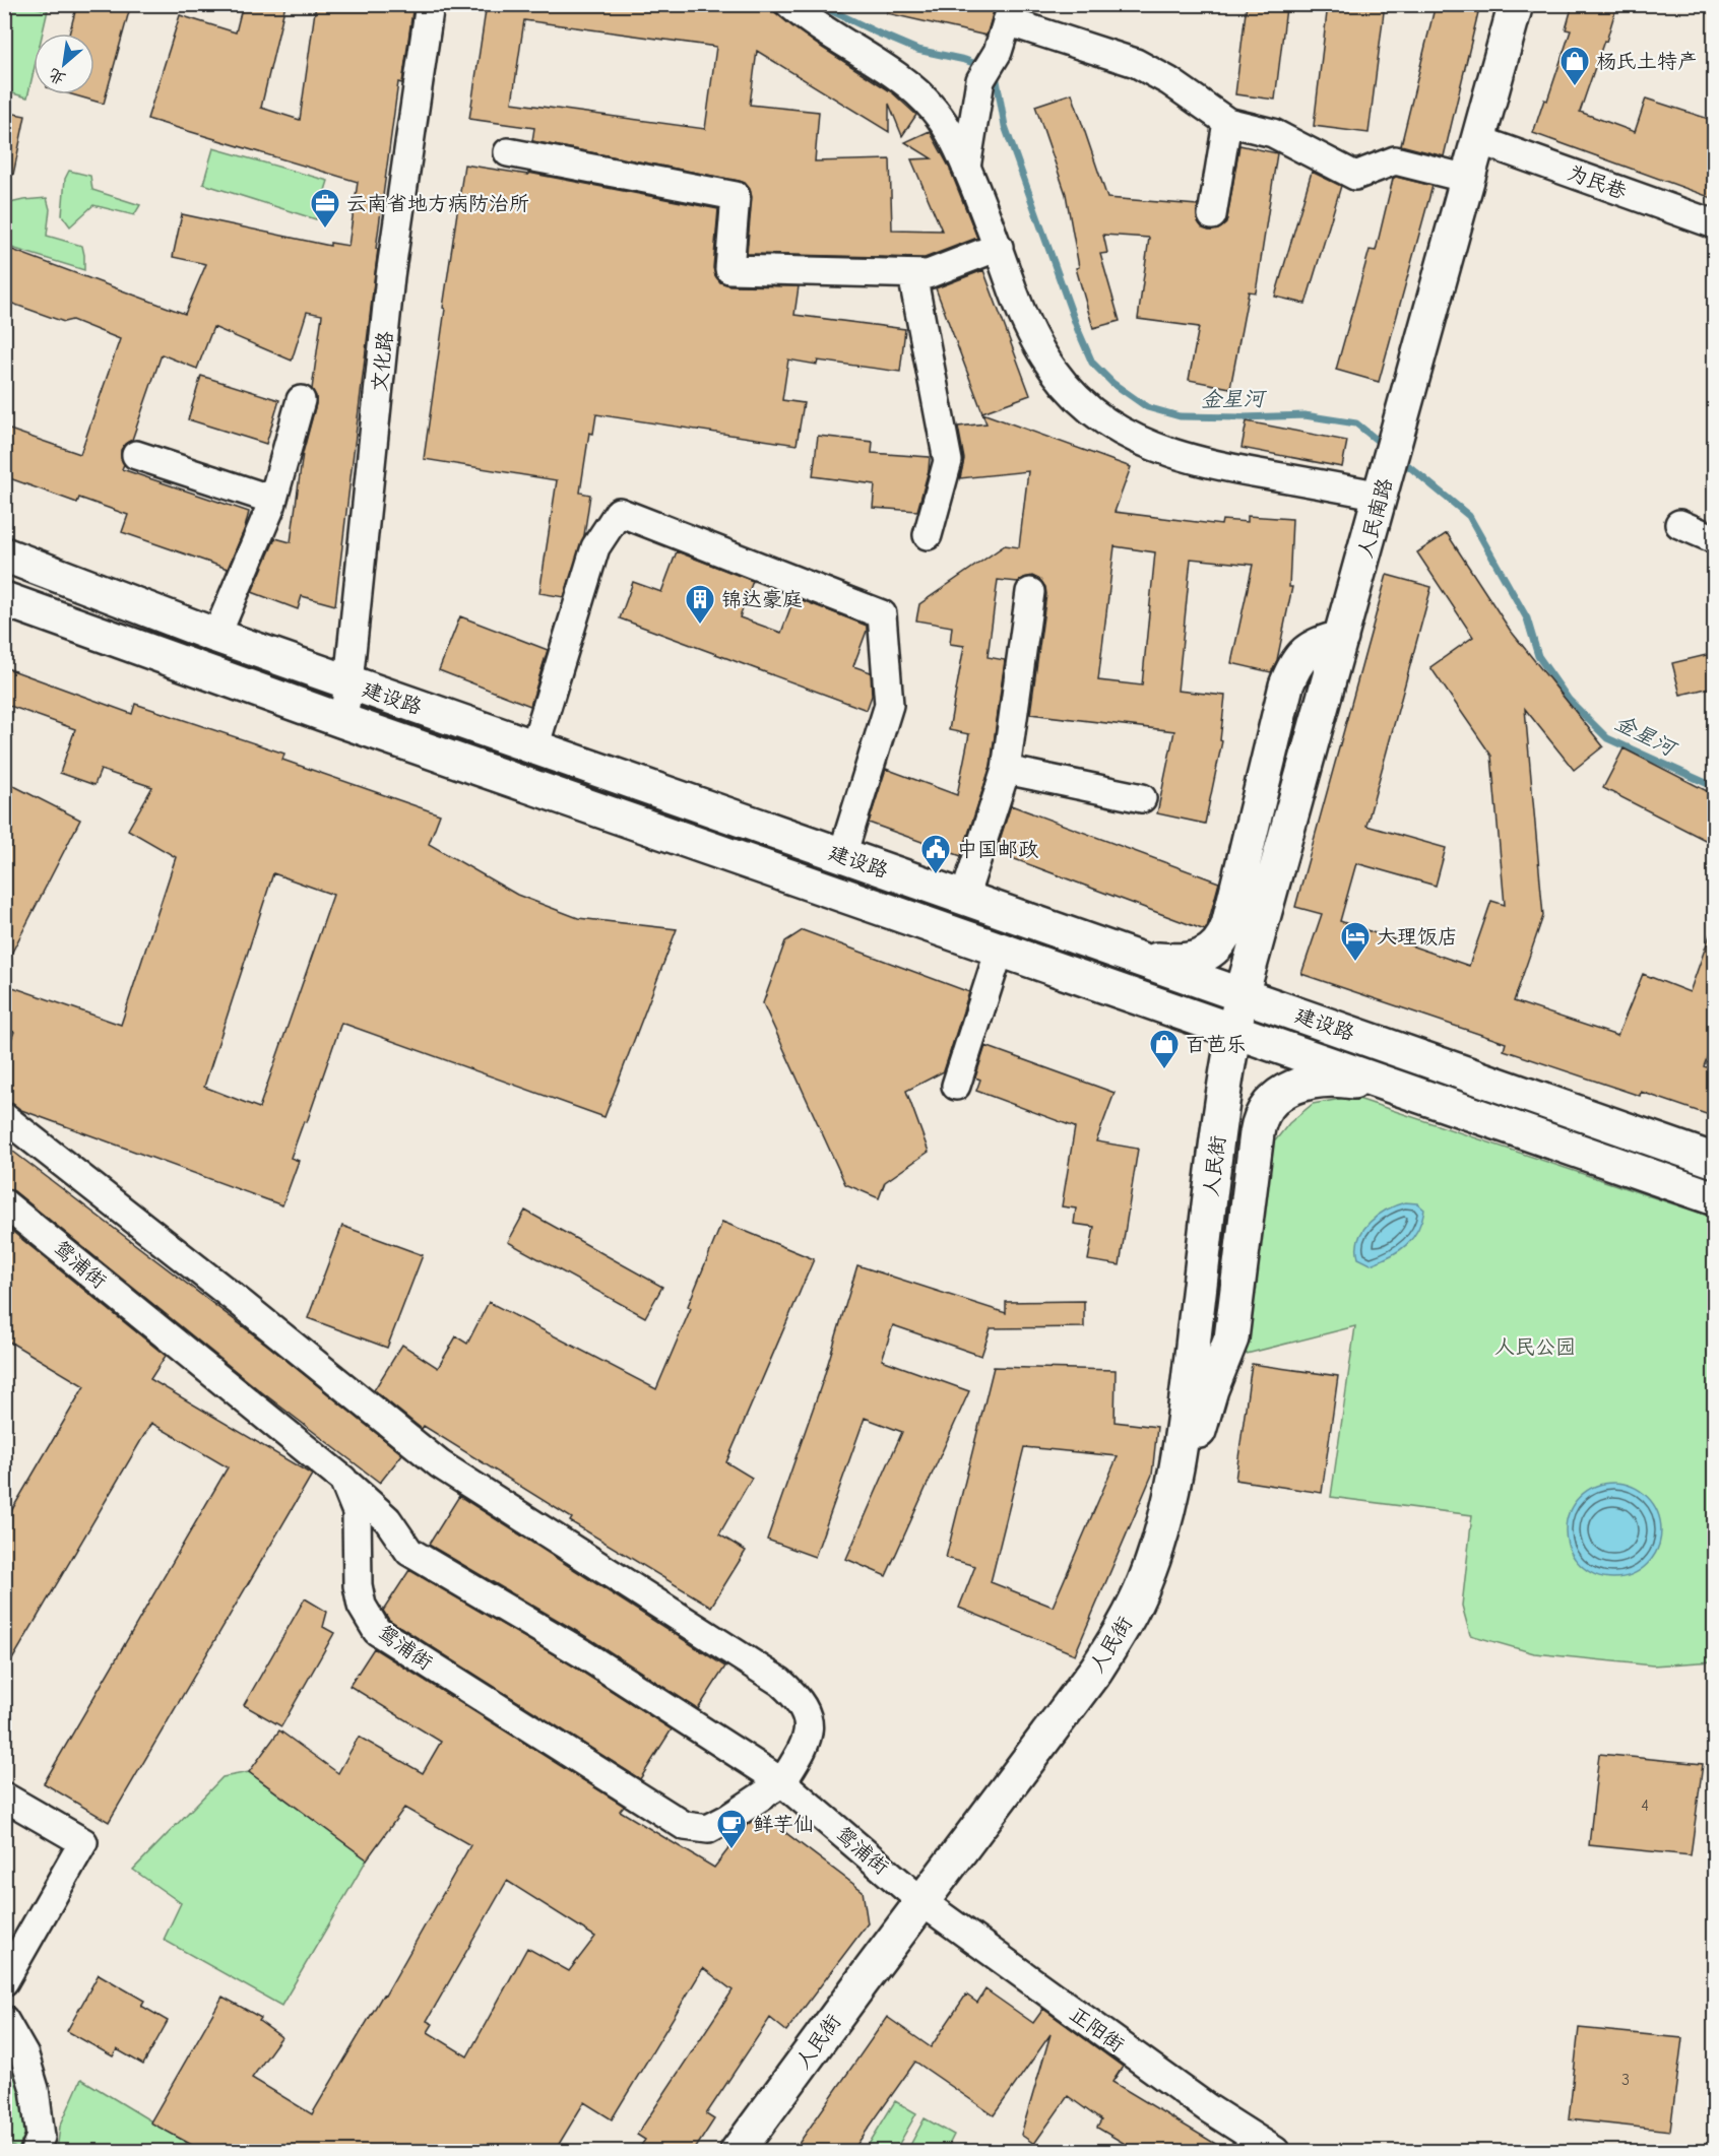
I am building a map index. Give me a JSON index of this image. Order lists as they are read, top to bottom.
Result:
{
  "streets": {
    "main road": ["人民南路", "建设路", "人民街"],
    "street": [
      "为民巷",
      "文化路",
      "鸳浦街",
      "正阳街"
    ]
  },
  "crossings": [
    ["为民巷", "人民南路"],
    ["文化路", "建设路"],
    ["人民南路", "建设路"],
    ["人民南路", "人民街"],
    ["建设路", "人民街"],
    ["人民街", "鸳浦街"],
    ["人民街", "正阳街"],
    ["鸳浦街", "正阳街"]
  ],
  "water": ["金星河"],
  "parks": ["人民公园"],
  "places": {
    "shop": ["杨氏土特产", "百芭乐"],
    "office": ["云南省地方病防治所"],
    "building": ["锦达豪庭"],
    "public building": ["中国邮政"],
    "hotel": ["大理饭店"],
    "cafe": ["鲜芋仙"]
  },
  "house_numbers": ["4", "3"],
  "north": "bottom left"
}
